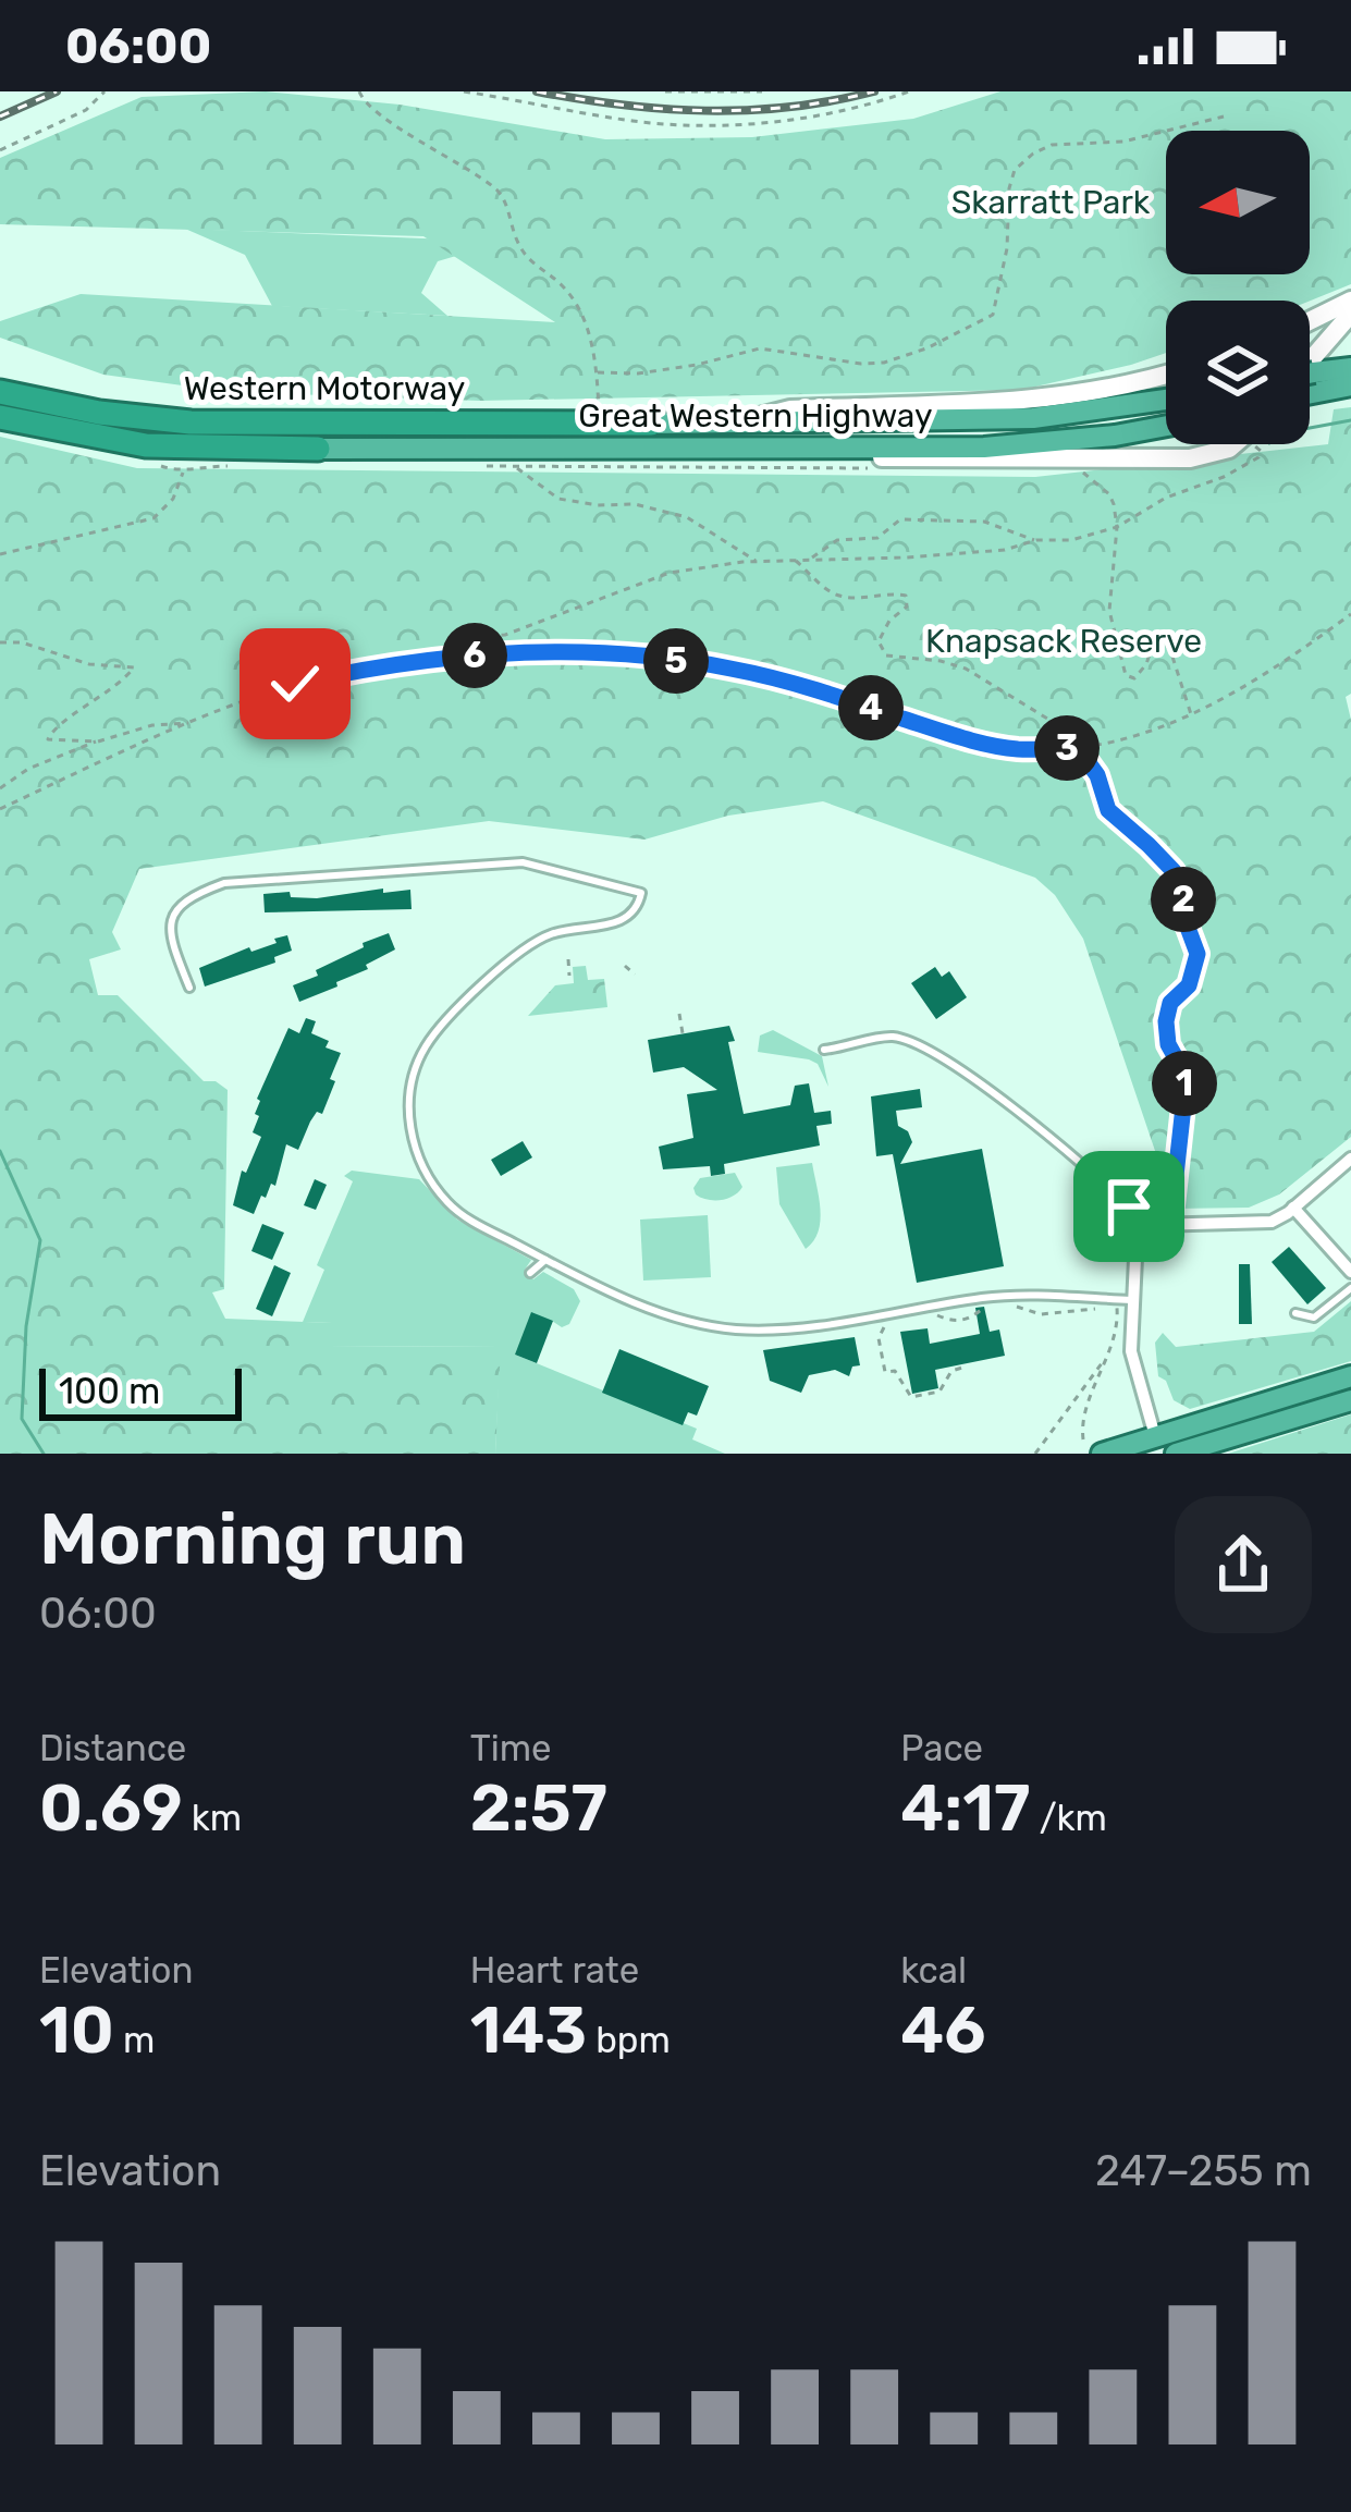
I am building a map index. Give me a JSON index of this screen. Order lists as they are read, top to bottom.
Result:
{
  "streets": {
    "highway": ["Western Motorway", "Great Western Highway"]
  },
  "crossings": [
    ["Western Motorway", "Great Western Highway"]
  ],
  "parks": ["Skarratt Park", "Knapsack Reserve"],
  "scale_bar": "100 m",
  "north": "left",
  "page": {
    "status": "06:00",
    "pins": [
      "6",
      "5",
      "4",
      "3",
      "2",
      "1"
    ],
    "scale": "100 m",
    "heading": ["Morning run", "06:00"],
    "stats": [
      ["Distance", "0.69 km"],
      ["Time", "2:57"],
      ["Pace", "4:17 /km"],
      ["Elevation", "10 m"],
      ["Heart rate", "143 bpm"],
      ["kcal", "46"]
    ],
    "chart": ["Elevation", "247–255 m"]
  }
}
